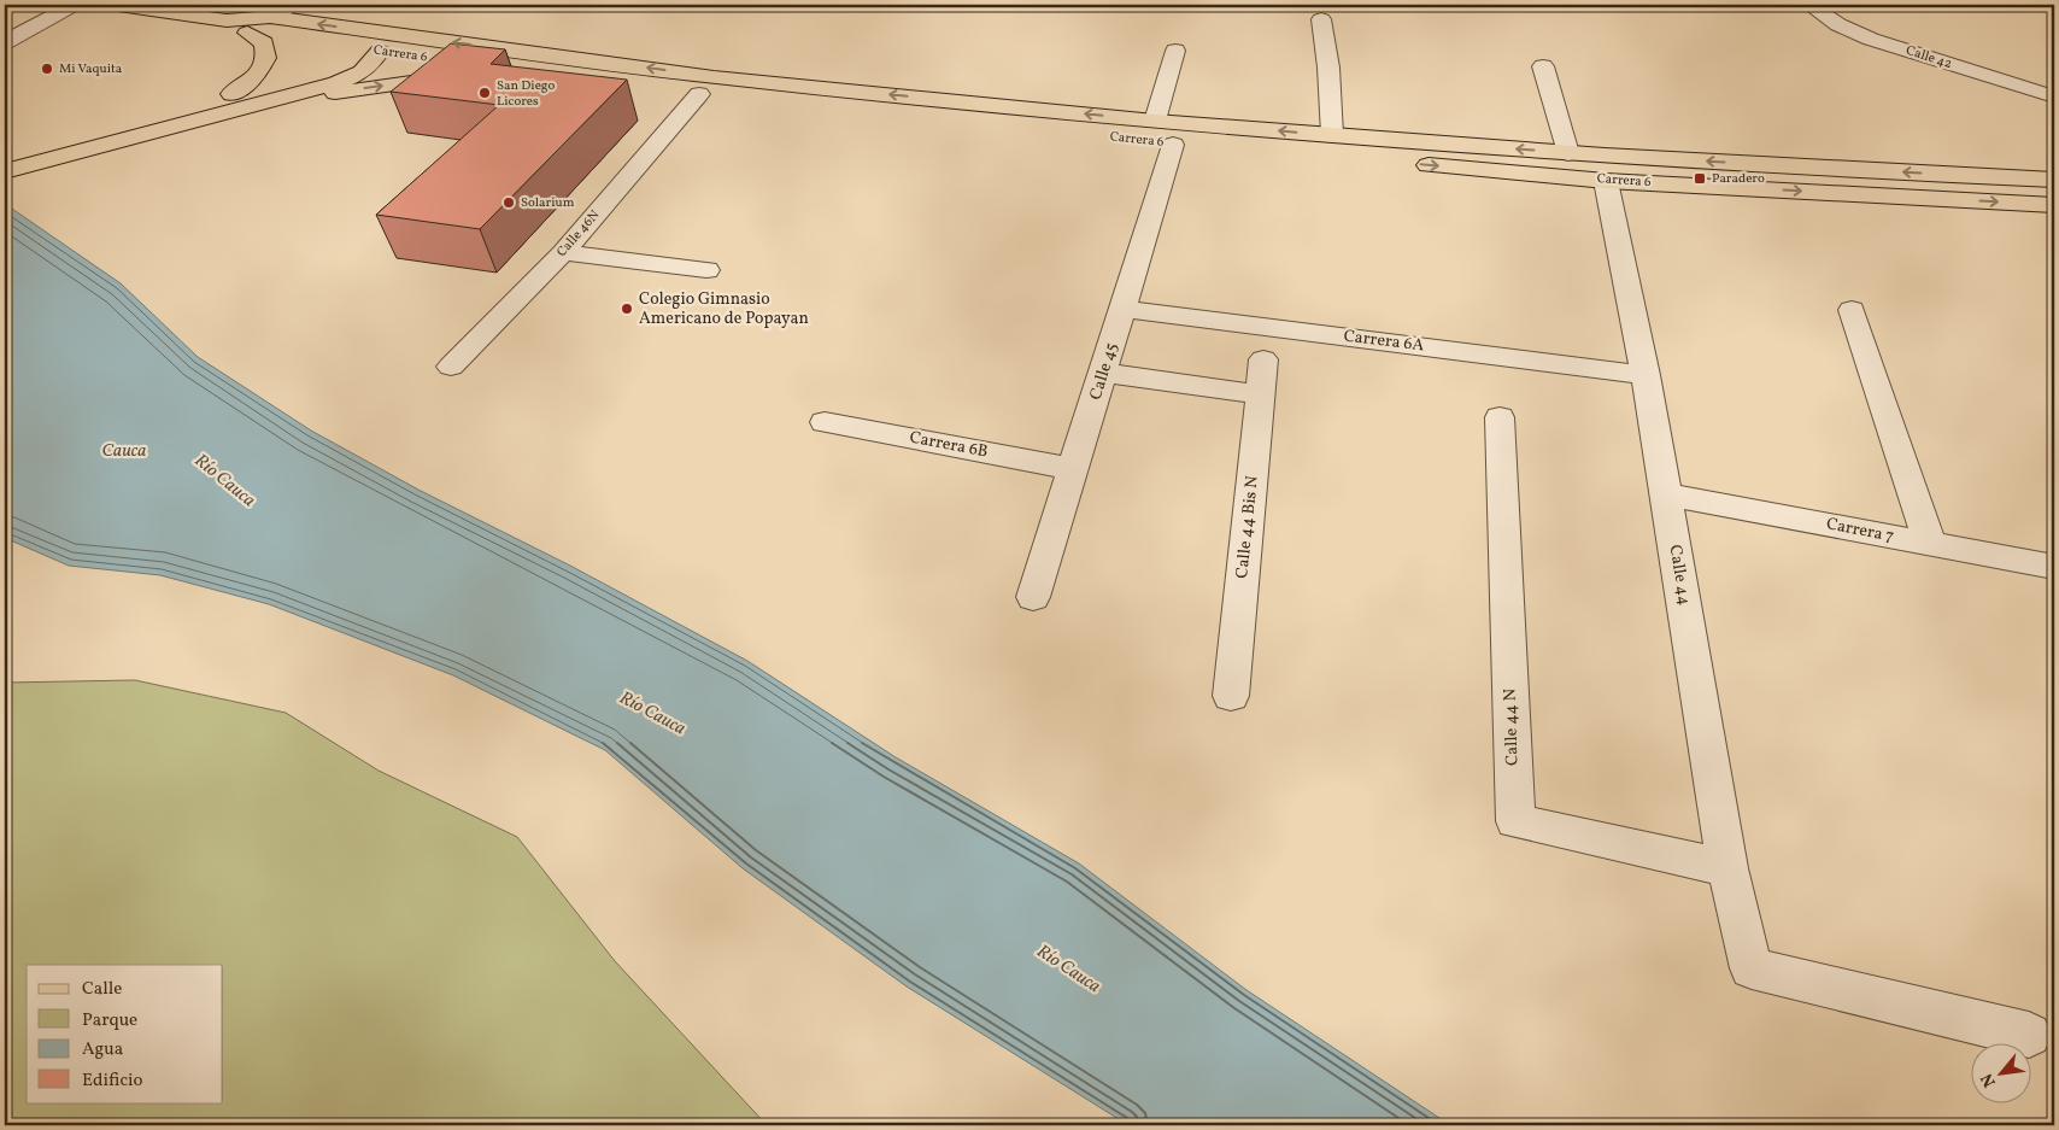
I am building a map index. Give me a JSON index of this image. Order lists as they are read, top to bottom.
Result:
{
  "streets": {
    "main road": ["Carrera 6"],
    "street": [
      "Calle 42",
      "Calle 46N",
      "Carrera 6A",
      "Calle 45",
      "Carrera 6B",
      "Calle 44 Bis N",
      "Carrera 7",
      "Calle 44",
      "Calle 44 N"
    ]
  },
  "crossings": [
    ["Carrera 6", "Calle 46N"],
    ["Carrera 6", "Calle 45"],
    ["Carrera 6", "Calle 44"],
    ["Carrera 6A", "Calle 45"],
    ["Carrera 6A", "Calle 44"],
    ["Calle 45", "Carrera 6B"],
    ["Carrera 7", "Calle 44"],
    ["Calle 44", "Calle 44 N"]
  ],
  "water": ["Cauca", "Río Cauca"],
  "places": {
    "other": [
      "Mi Vaquita",
      "San Diego Licores",
      "Solarium",
      "Colegio Gimnasio Americano de Popayan"
    ],
    "transit": ["Paradero"]
  },
  "legend": [
    "Calle",
    "Parque",
    "Agua",
    "Edificio"
  ],
  "north": "bottom left"
}
